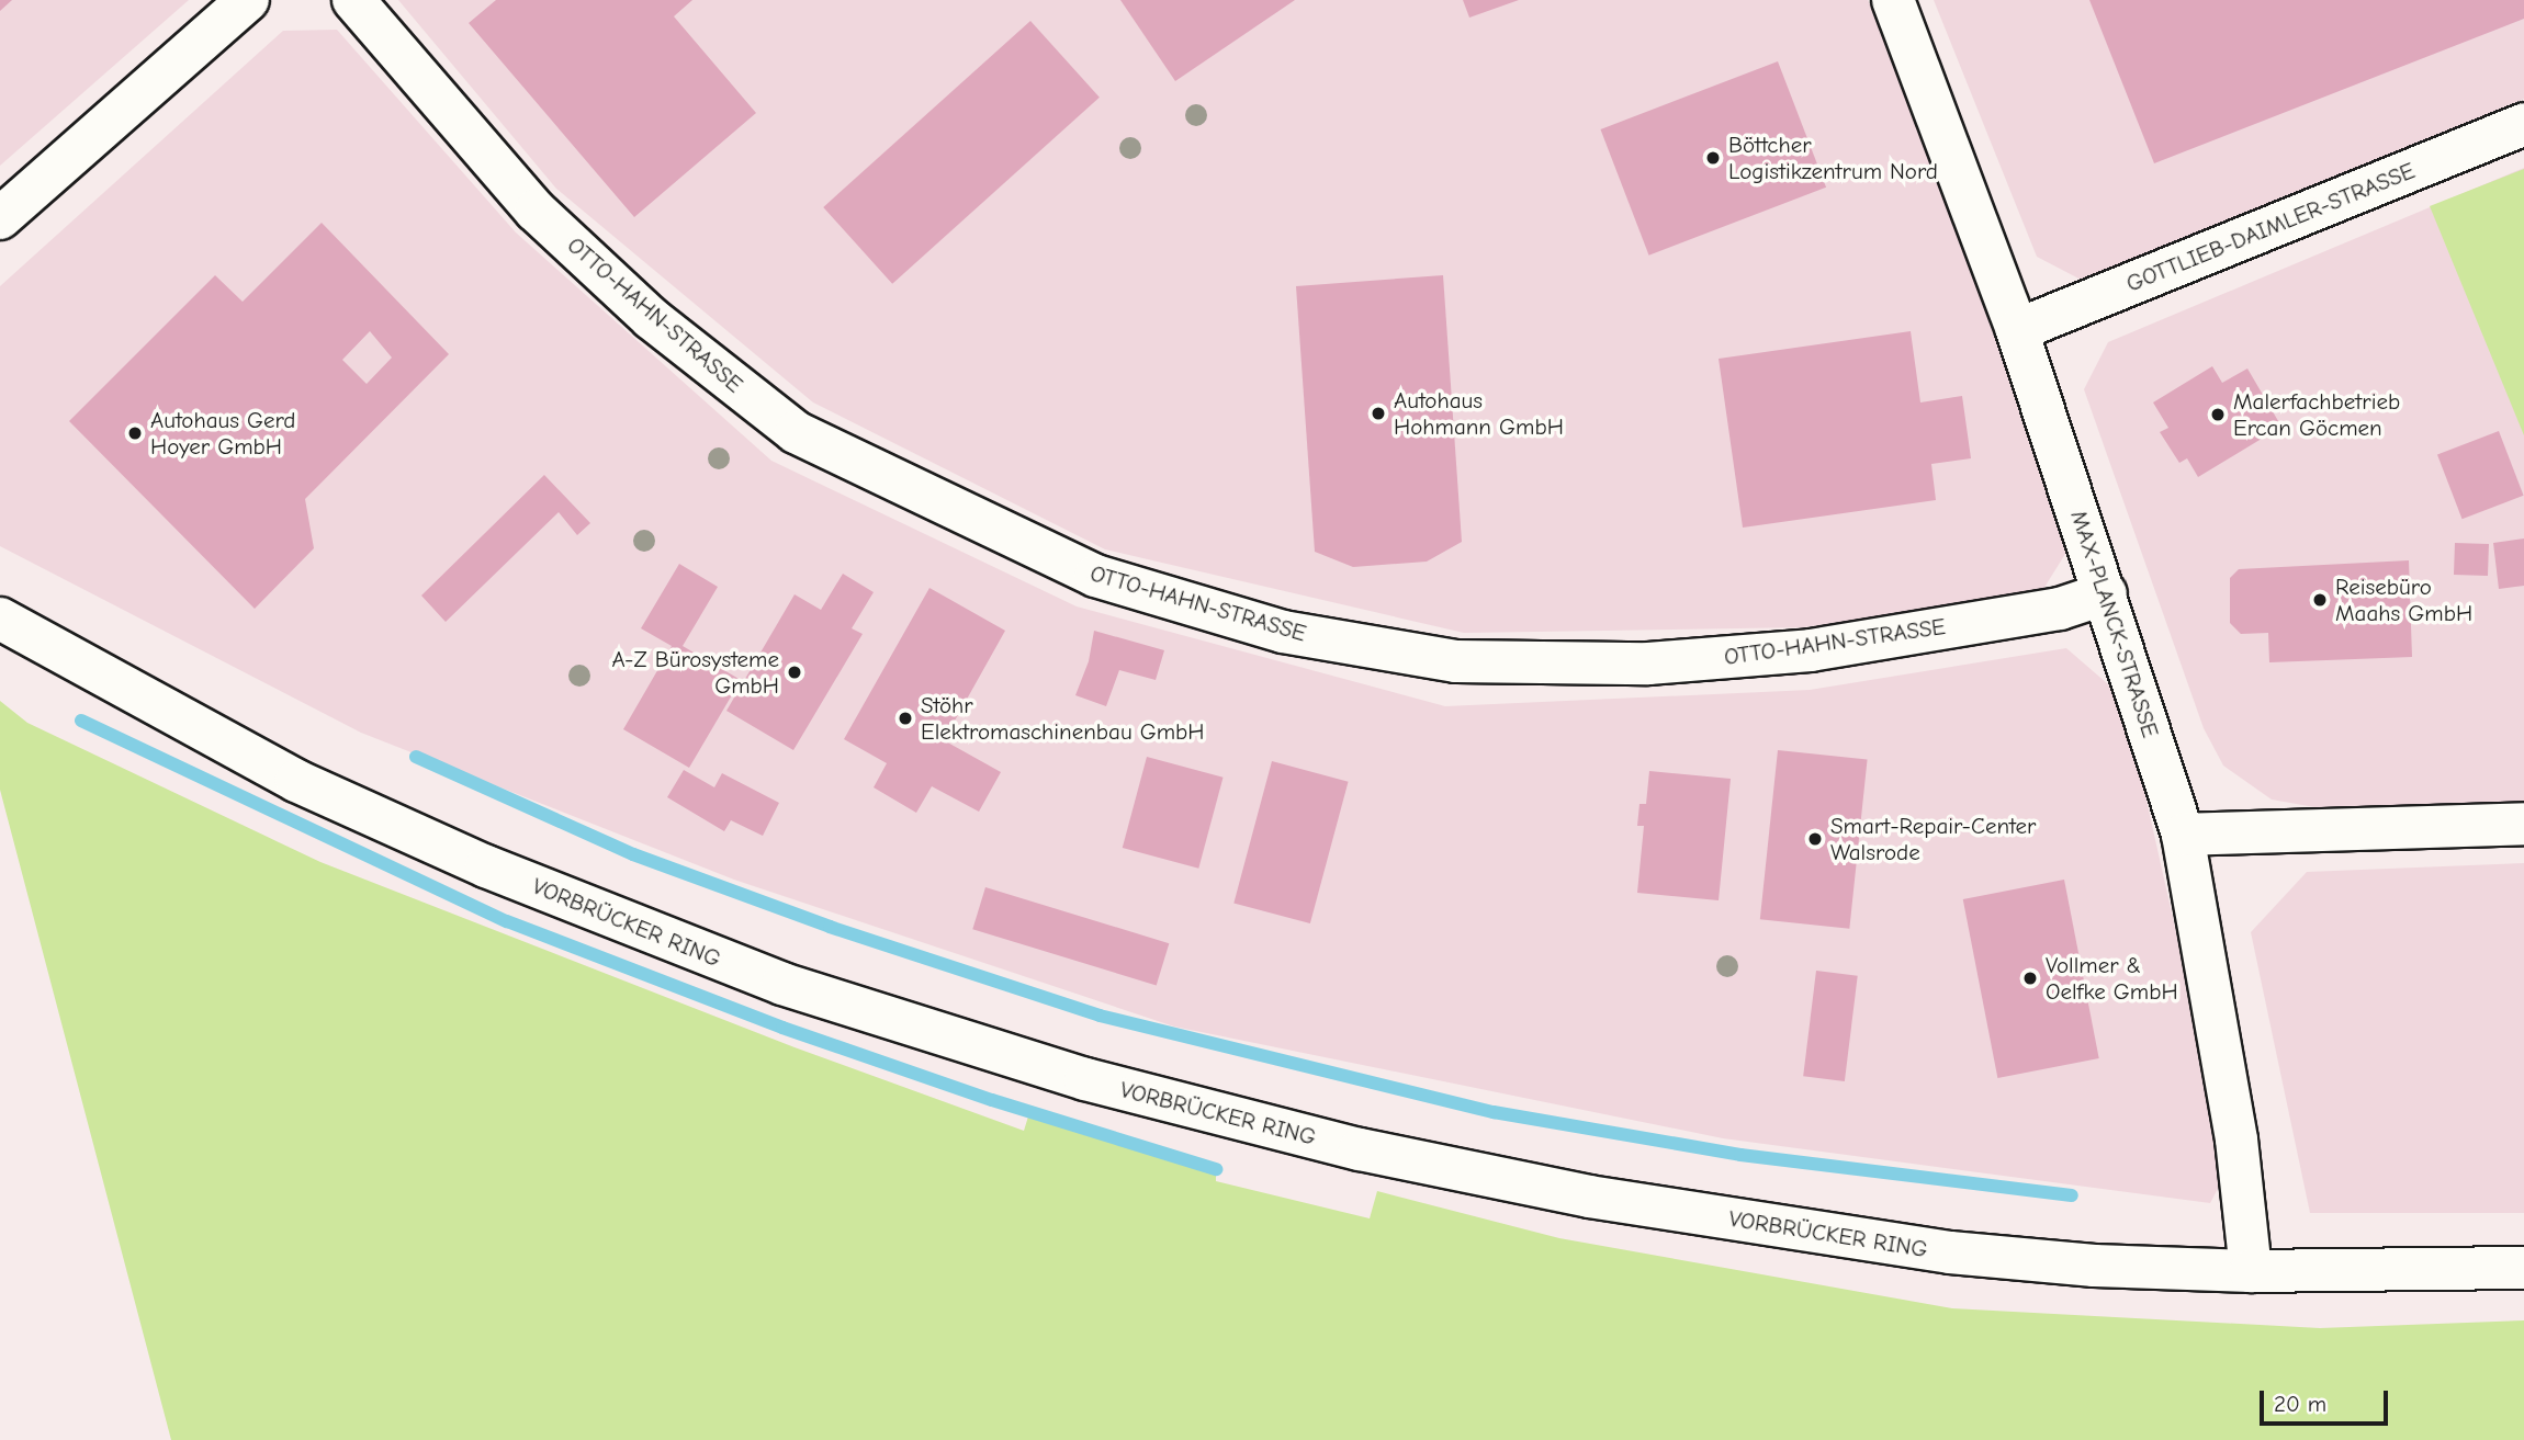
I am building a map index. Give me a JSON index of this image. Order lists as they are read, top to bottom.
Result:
{
  "streets": {
    "street": [
      "GOTTLIEB-DAIMLER-STRASSE",
      "OTTO-HAHN-STRASSE",
      "MAX-PLANCK-STRASSE",
      "VORBRÜCKER RING"
    ]
  },
  "crossings": [
    ["GOTTLIEB-DAIMLER-STRASSE", "MAX-PLANCK-STRASSE"],
    ["OTTO-HAHN-STRASSE", "MAX-PLANCK-STRASSE"],
    ["MAX-PLANCK-STRASSE", "VORBRÜCKER RING"]
  ],
  "places": [
    "Böttcher Logistikzentrum Nord",
    "Autohaus Hohmann GmbH",
    "Malerfachbetrieb Ercan Göcmen",
    "Autohaus Gerd Hoyer GmbH",
    "Reisebüro Maahs GmbH",
    "A-Z Bürosysteme GmbH",
    "Stöhr Elektromaschinenbau GmbH",
    "Smart-Repair-Center Walsrode",
    "Vollmer & Oelfke GmbH"
  ],
  "scale_bar": "20 m"
}
